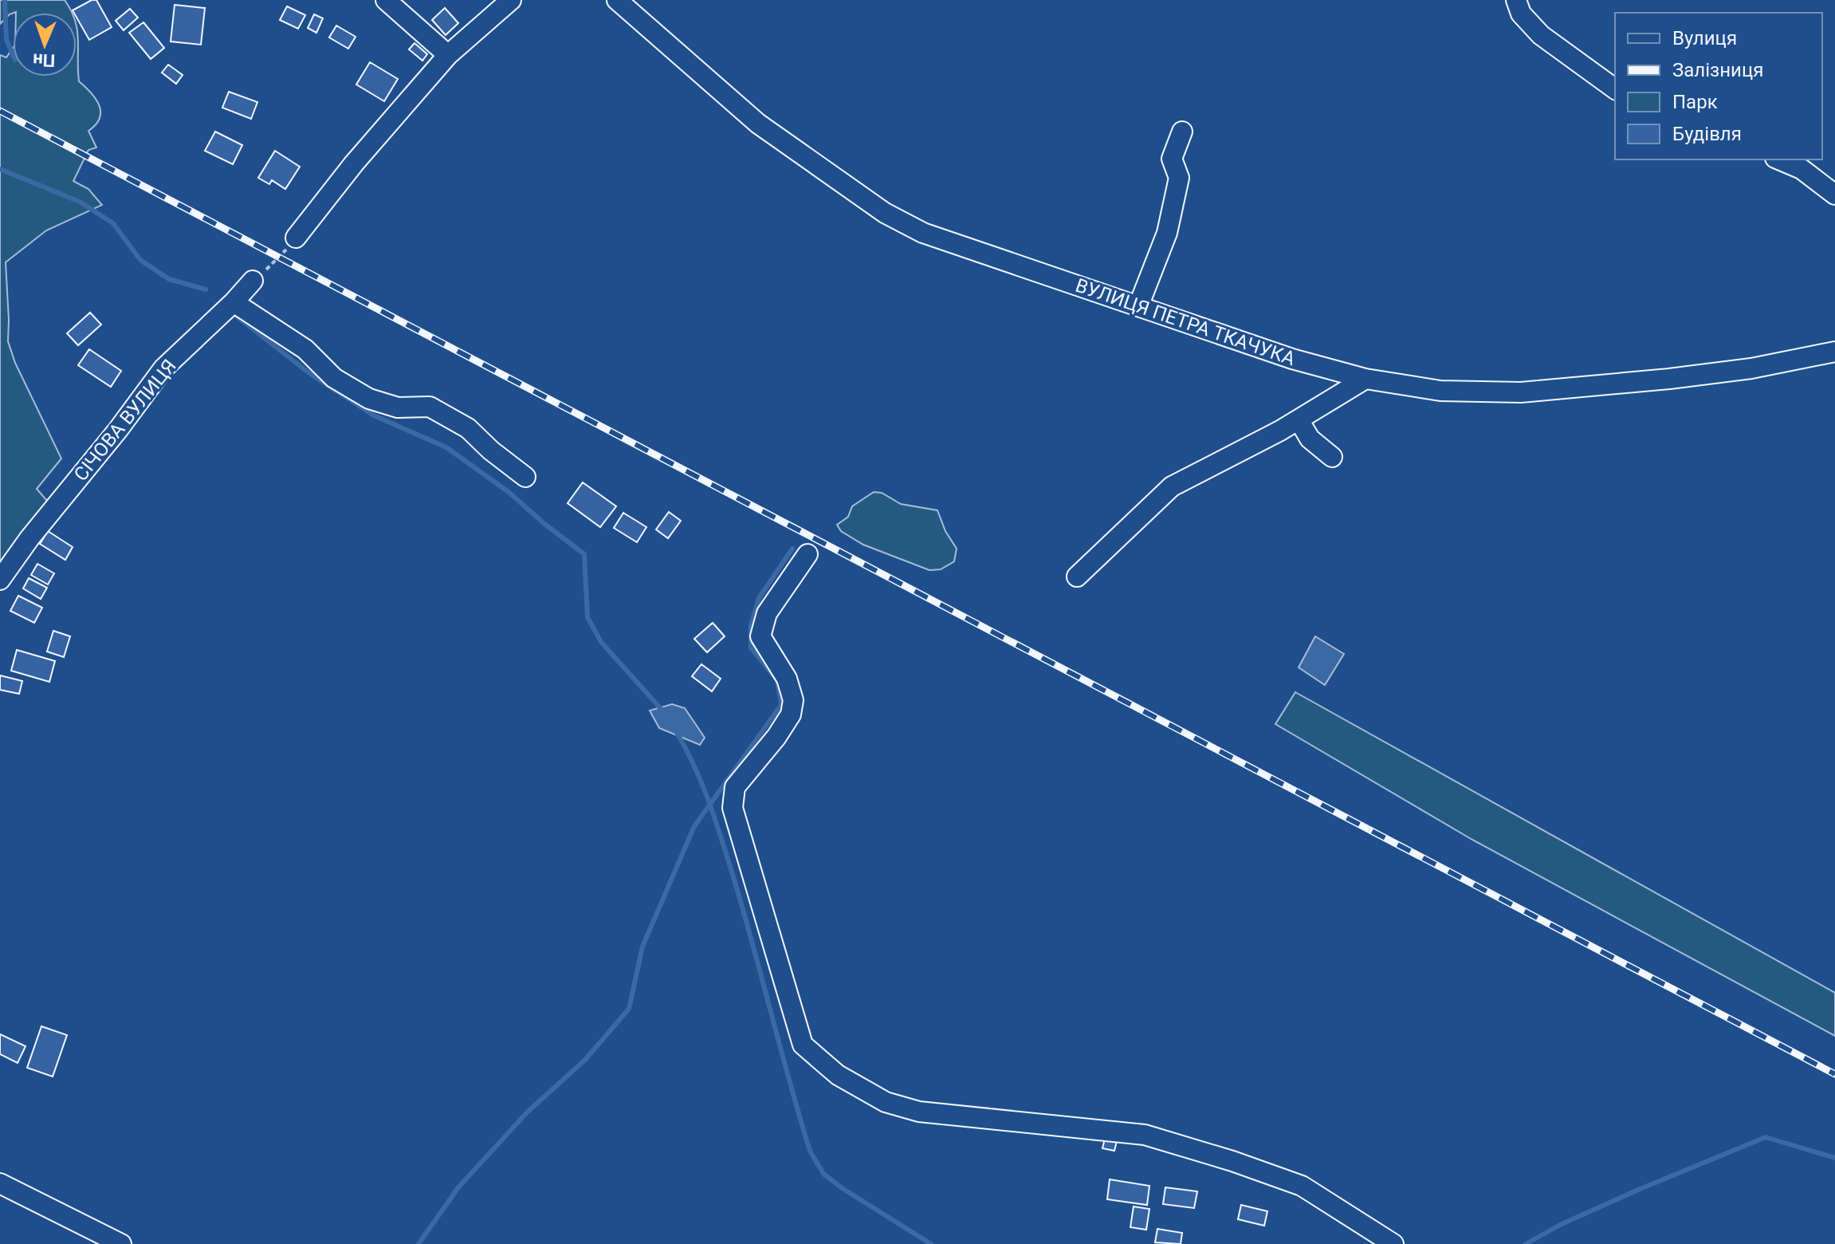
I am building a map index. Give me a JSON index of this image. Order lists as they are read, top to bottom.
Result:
{
  "streets": {
    "street": ["ВУЛИЦЯ ПЕТРА ТКАЧУКА", "СІЧОВА ВУЛИЦЯ"]
  },
  "legend": [
    "Вулиця",
    "Залізниця",
    "Парк",
    "Будівля"
  ],
  "north": "bottom"
}
